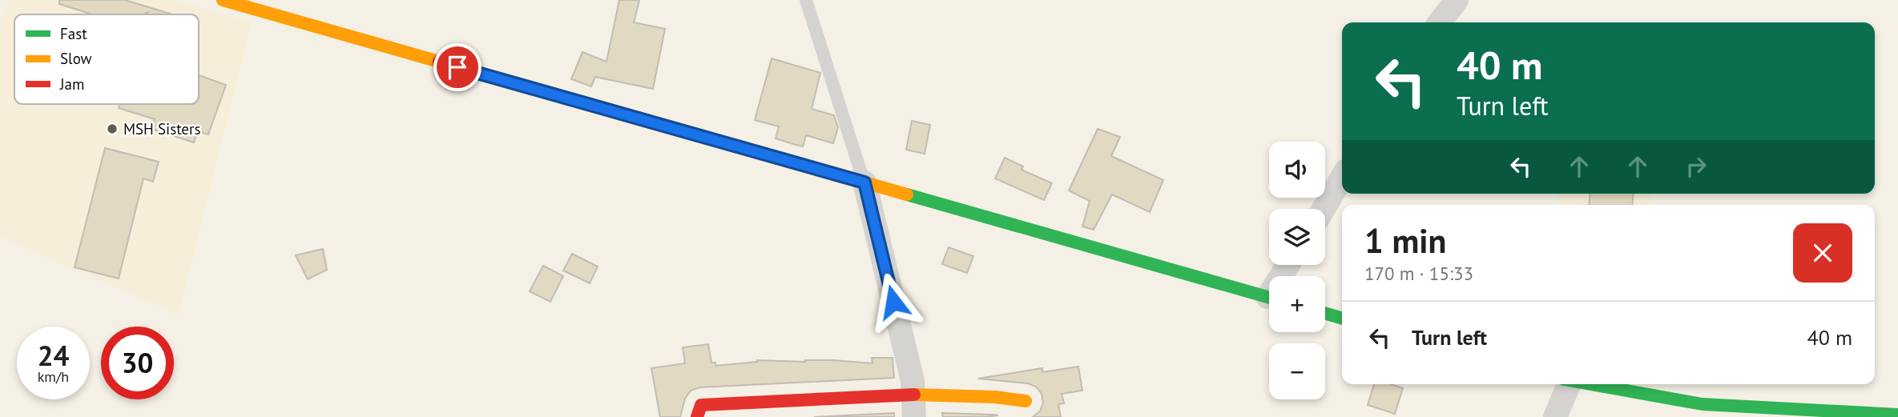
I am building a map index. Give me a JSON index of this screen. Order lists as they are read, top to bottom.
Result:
{
  "places": ["MSH Sisters"],
  "legend": ["Fast", "Slow", "Jam"],
  "page": {
    "turn": ["40 m", "Turn left"],
    "map_buttons": ["+", "−"],
    "heading": ["1 min", "170 m · 15:33"],
    "list": [
      {
        "name": "Turn left",
        "value": "40 m"
      }
    ],
    "speed": "24 km/h",
    "limit": "30"
  }
}
